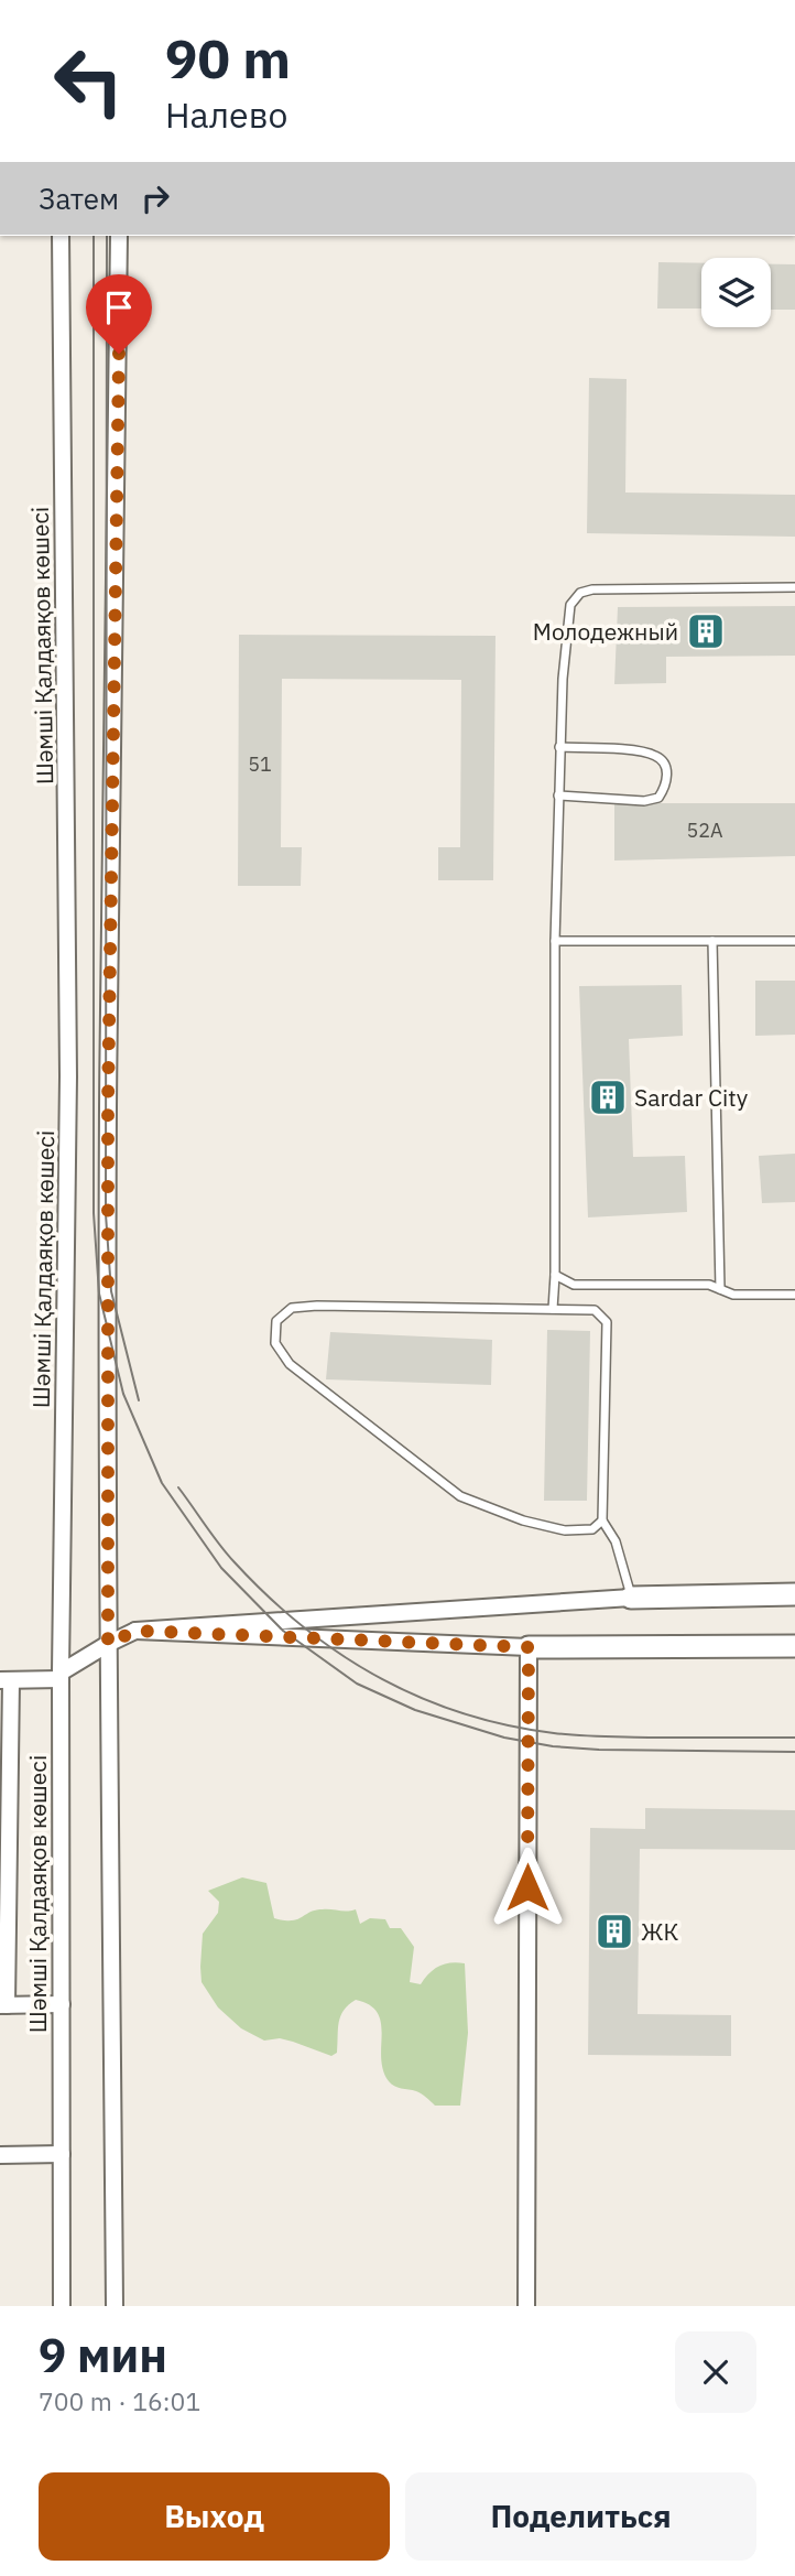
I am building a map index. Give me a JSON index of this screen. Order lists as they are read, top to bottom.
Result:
{
  "streets": {
    "street": ["Шәмші Қалдаяқов көшесі"]
  },
  "places": {
    "building": ["Молодежный", "Sardar City", "ЖК"]
  },
  "house_numbers": ["51", "52А"],
  "page": {
    "turn": ["90 m", "Налево"],
    "then": "Затем",
    "heading": ["9 мин", "700 m · 16:01"],
    "buttons": ["Выход", "Поделиться"]
  }
}
